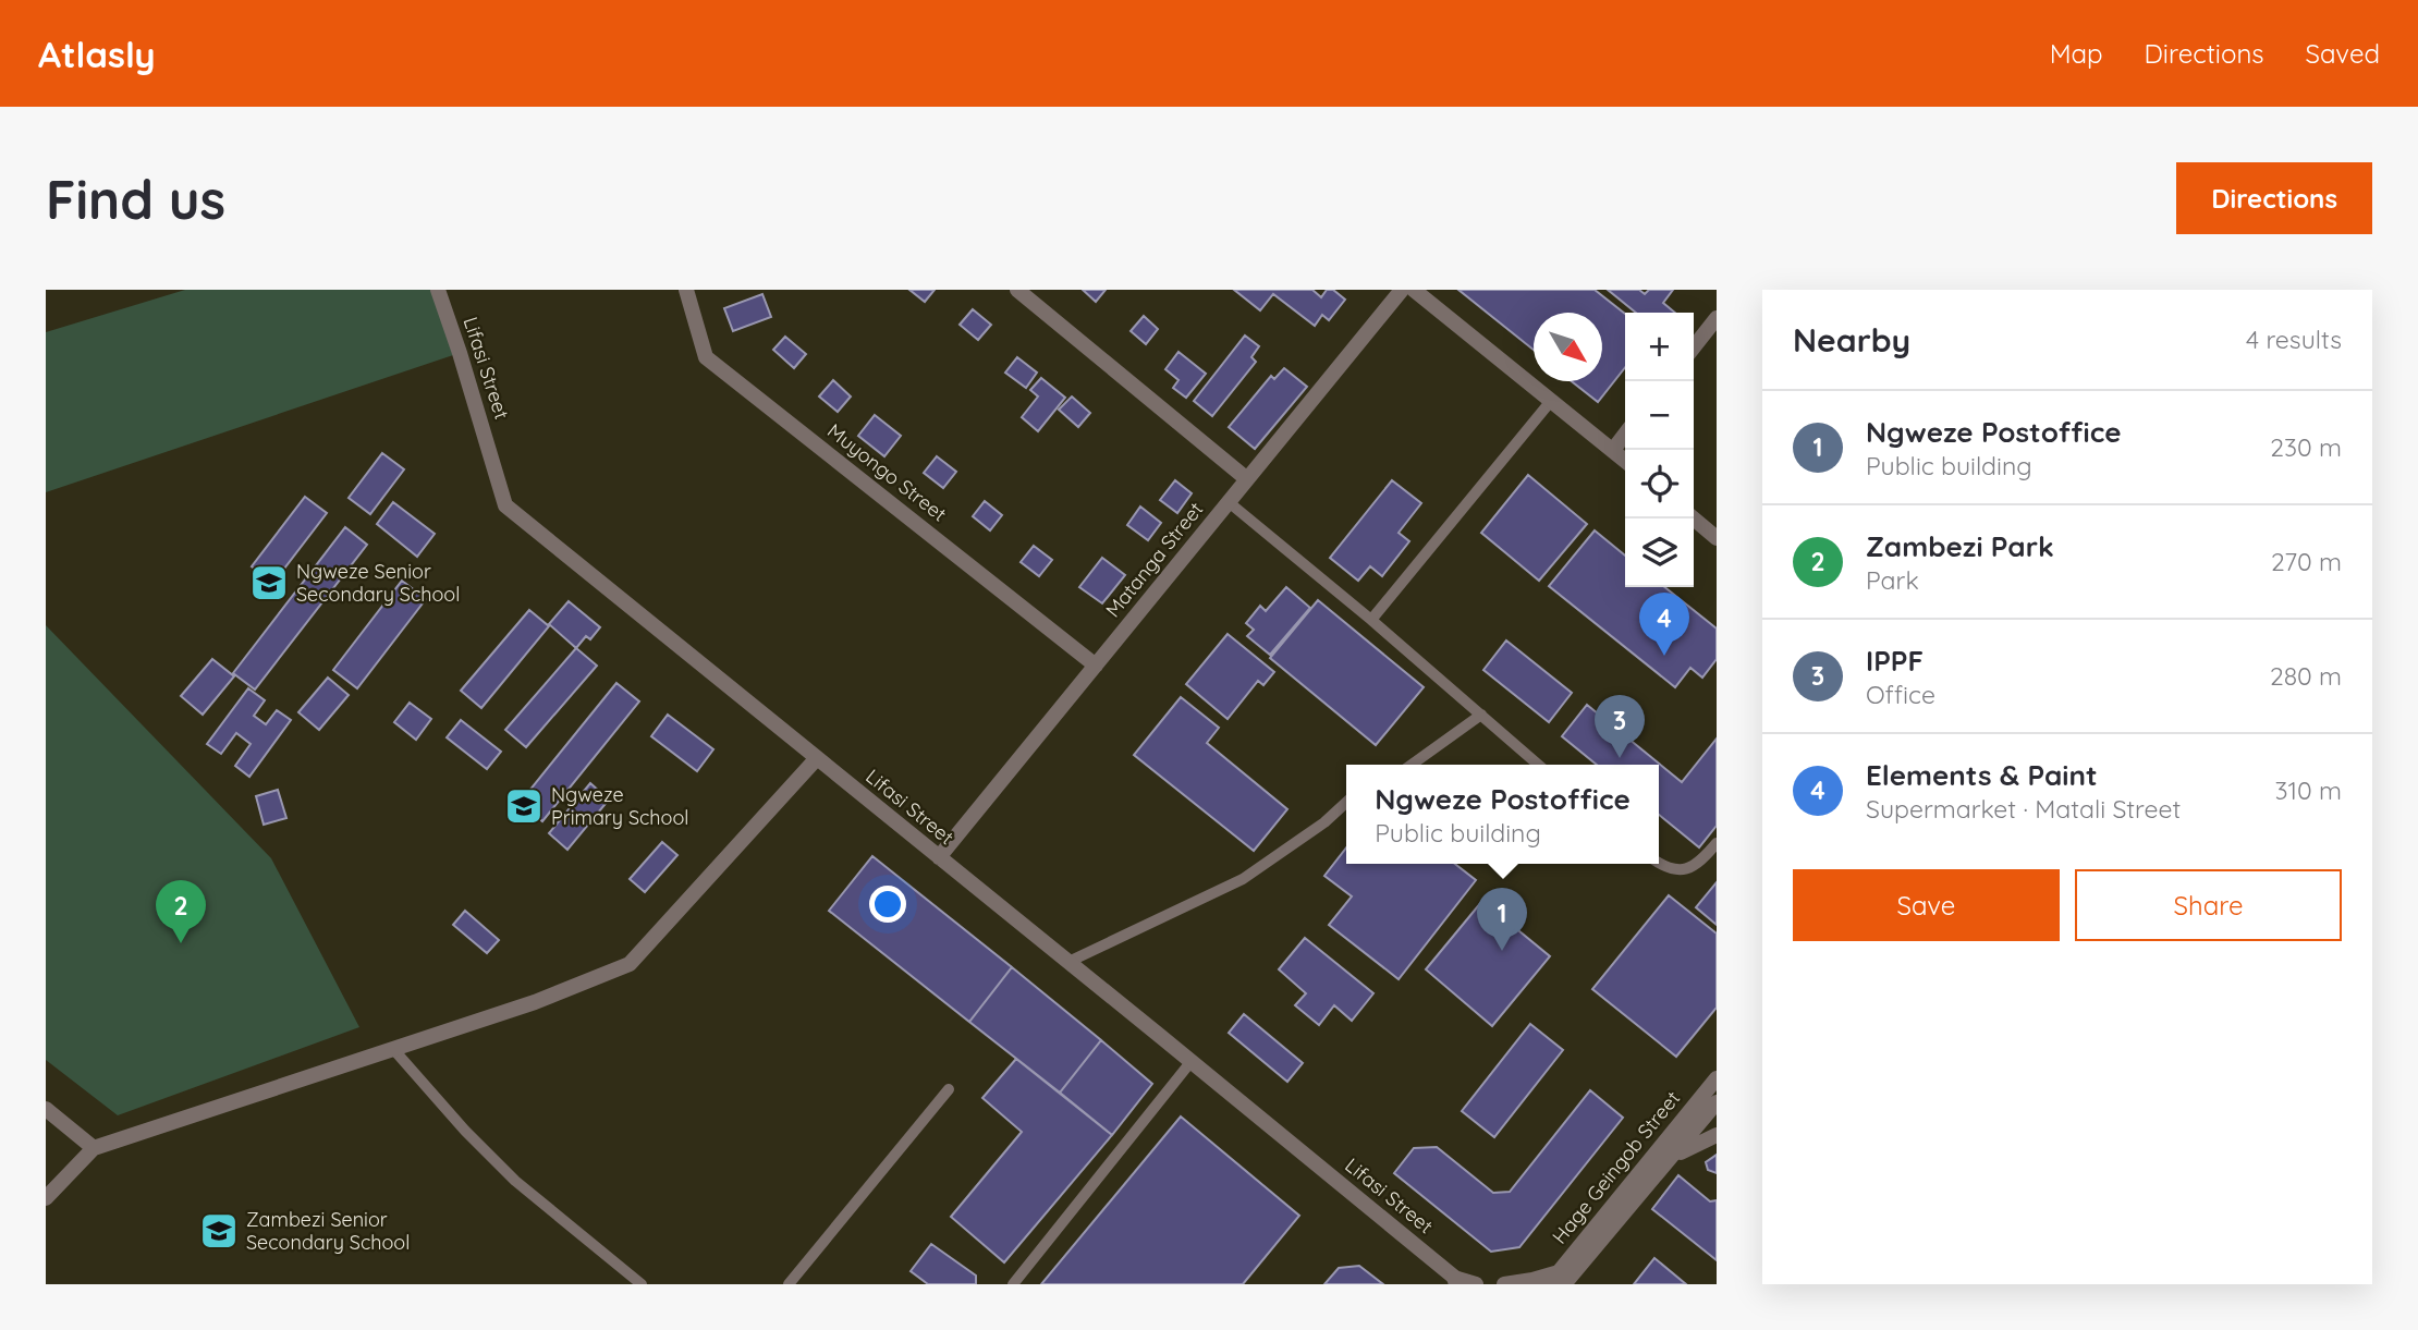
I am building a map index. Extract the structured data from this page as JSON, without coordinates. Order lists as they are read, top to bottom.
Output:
{
  "streets": {
    "street": [
      "Lifasi Street",
      "Muyongo Street",
      "Matanga Street",
      "Hage Geingob Street"
    ]
  },
  "crossings": [
    ["Lifasi Street", "Matanga Street"],
    ["Muyongo Street", "Matanga Street"]
  ],
  "places": {
    "school or university": ["Ngweze Senior Secondary School", "Ngweze Primary School", "Zambezi Senior Secondary School"]
  },
  "north": "bottom right",
  "page": {
    "header": "Atlasly",
    "nav": ["Map", "Directions", "Saved"],
    "buttons": [
      "Directions",
      ["Save", "Share"]
    ],
    "title": "Find us",
    "heading": ["Nearby", "4 results"],
    "map_buttons": ["+", "−"],
    "list": [
      {
        "mark": "1",
        "name": "Ngweze Postoffice",
        "note": "Public building",
        "value": "230 m"
      },
      {
        "mark": "2",
        "name": "Zambezi Park",
        "note": "Park",
        "value": "270 m"
      },
      {
        "mark": "3",
        "name": "IPPF",
        "note": "Office",
        "value": "280 m"
      },
      {
        "mark": "4",
        "name": "Elements & Paint",
        "note": "Supermarket · Matali Street",
        "value": "310 m"
      }
    ],
    "pins": [
      "4",
      "3",
      "2",
      "1"
    ],
    "popup": ["Ngweze Postoffice", "Public building"]
  }
}
